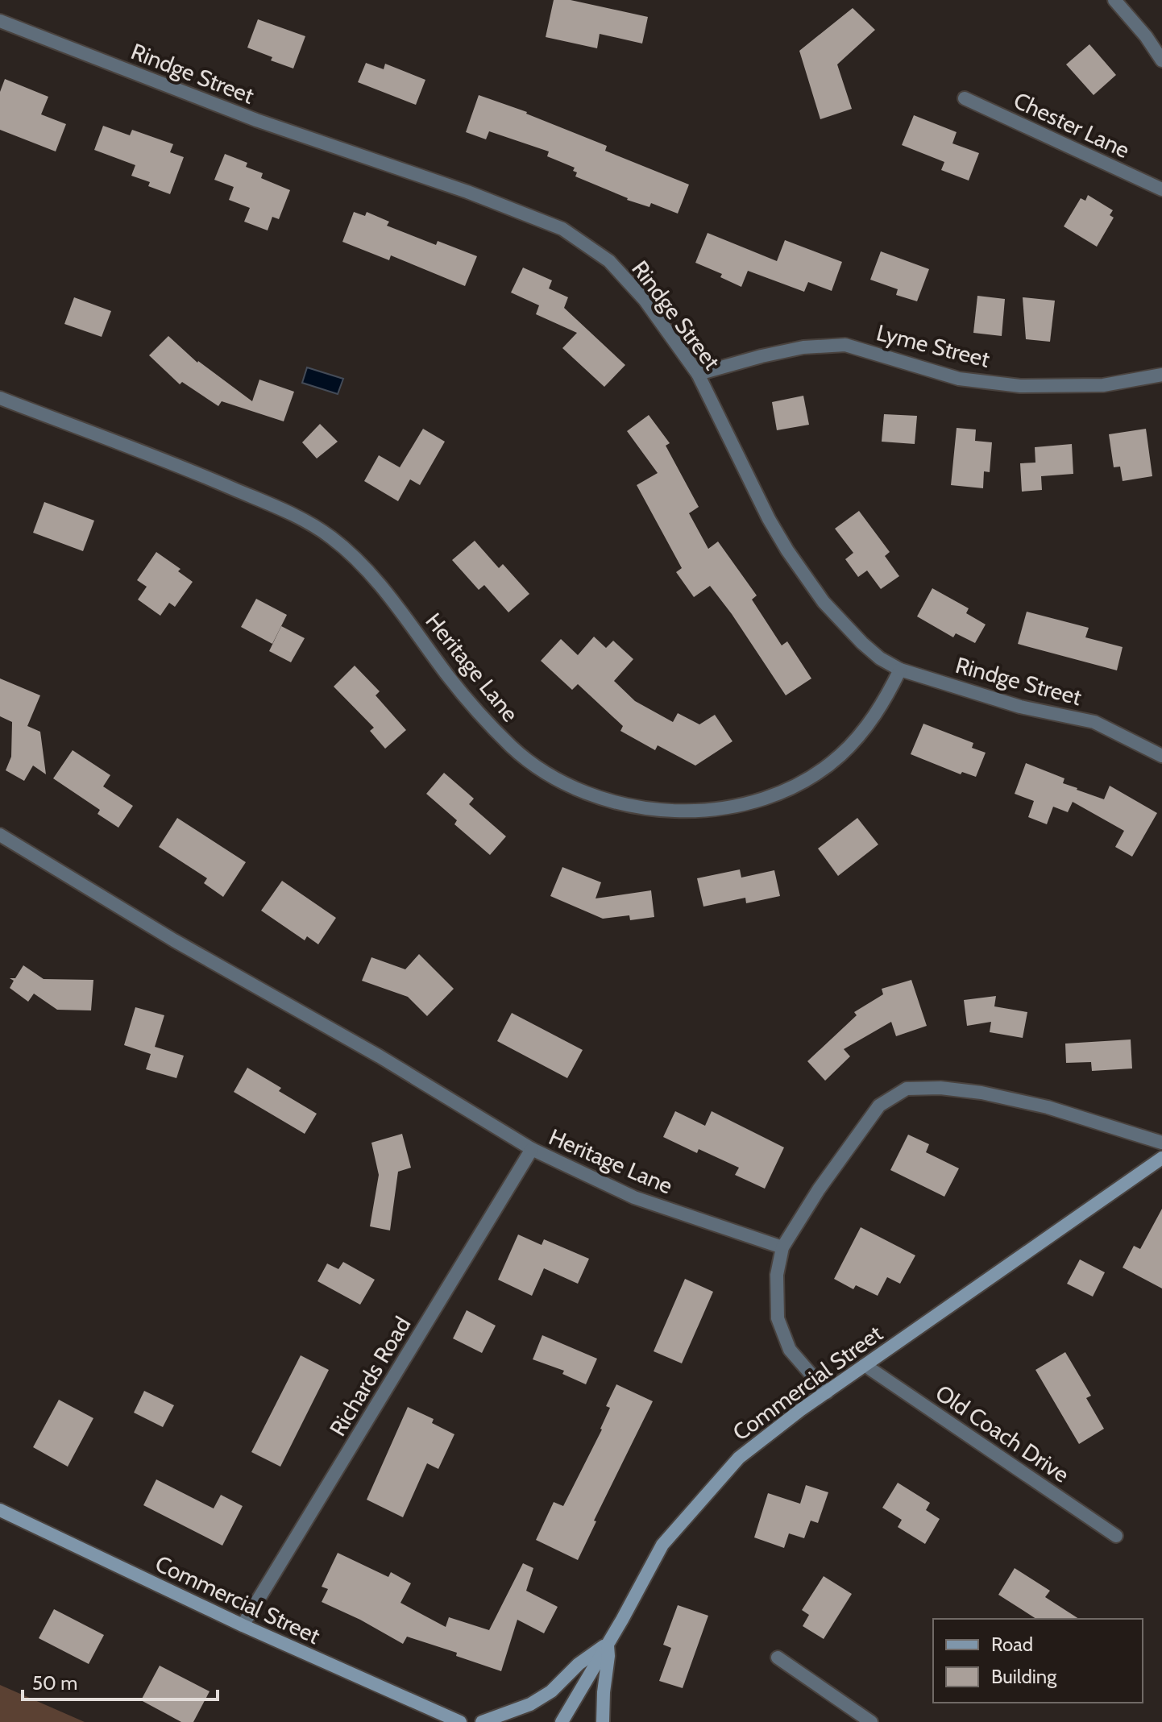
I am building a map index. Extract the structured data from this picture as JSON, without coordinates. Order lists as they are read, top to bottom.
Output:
{
  "streets": {
    "main road": ["Commercial Street"],
    "street": [
      "Rindge Street",
      "Chester Lane",
      "Lyme Street",
      "Heritage Lane",
      "Richards Road",
      "Old Coach Drive"
    ]
  },
  "crossings": [
    ["Rindge Street", "Lyme Street"],
    ["Rindge Street", "Heritage Lane"],
    ["Heritage Lane", "Richards Road"],
    ["Richards Road", "Commercial Street"],
    ["Commercial Street", "Old Coach Drive"]
  ],
  "legend": ["Road", "Building"],
  "scale_bar": "50 m"
}
